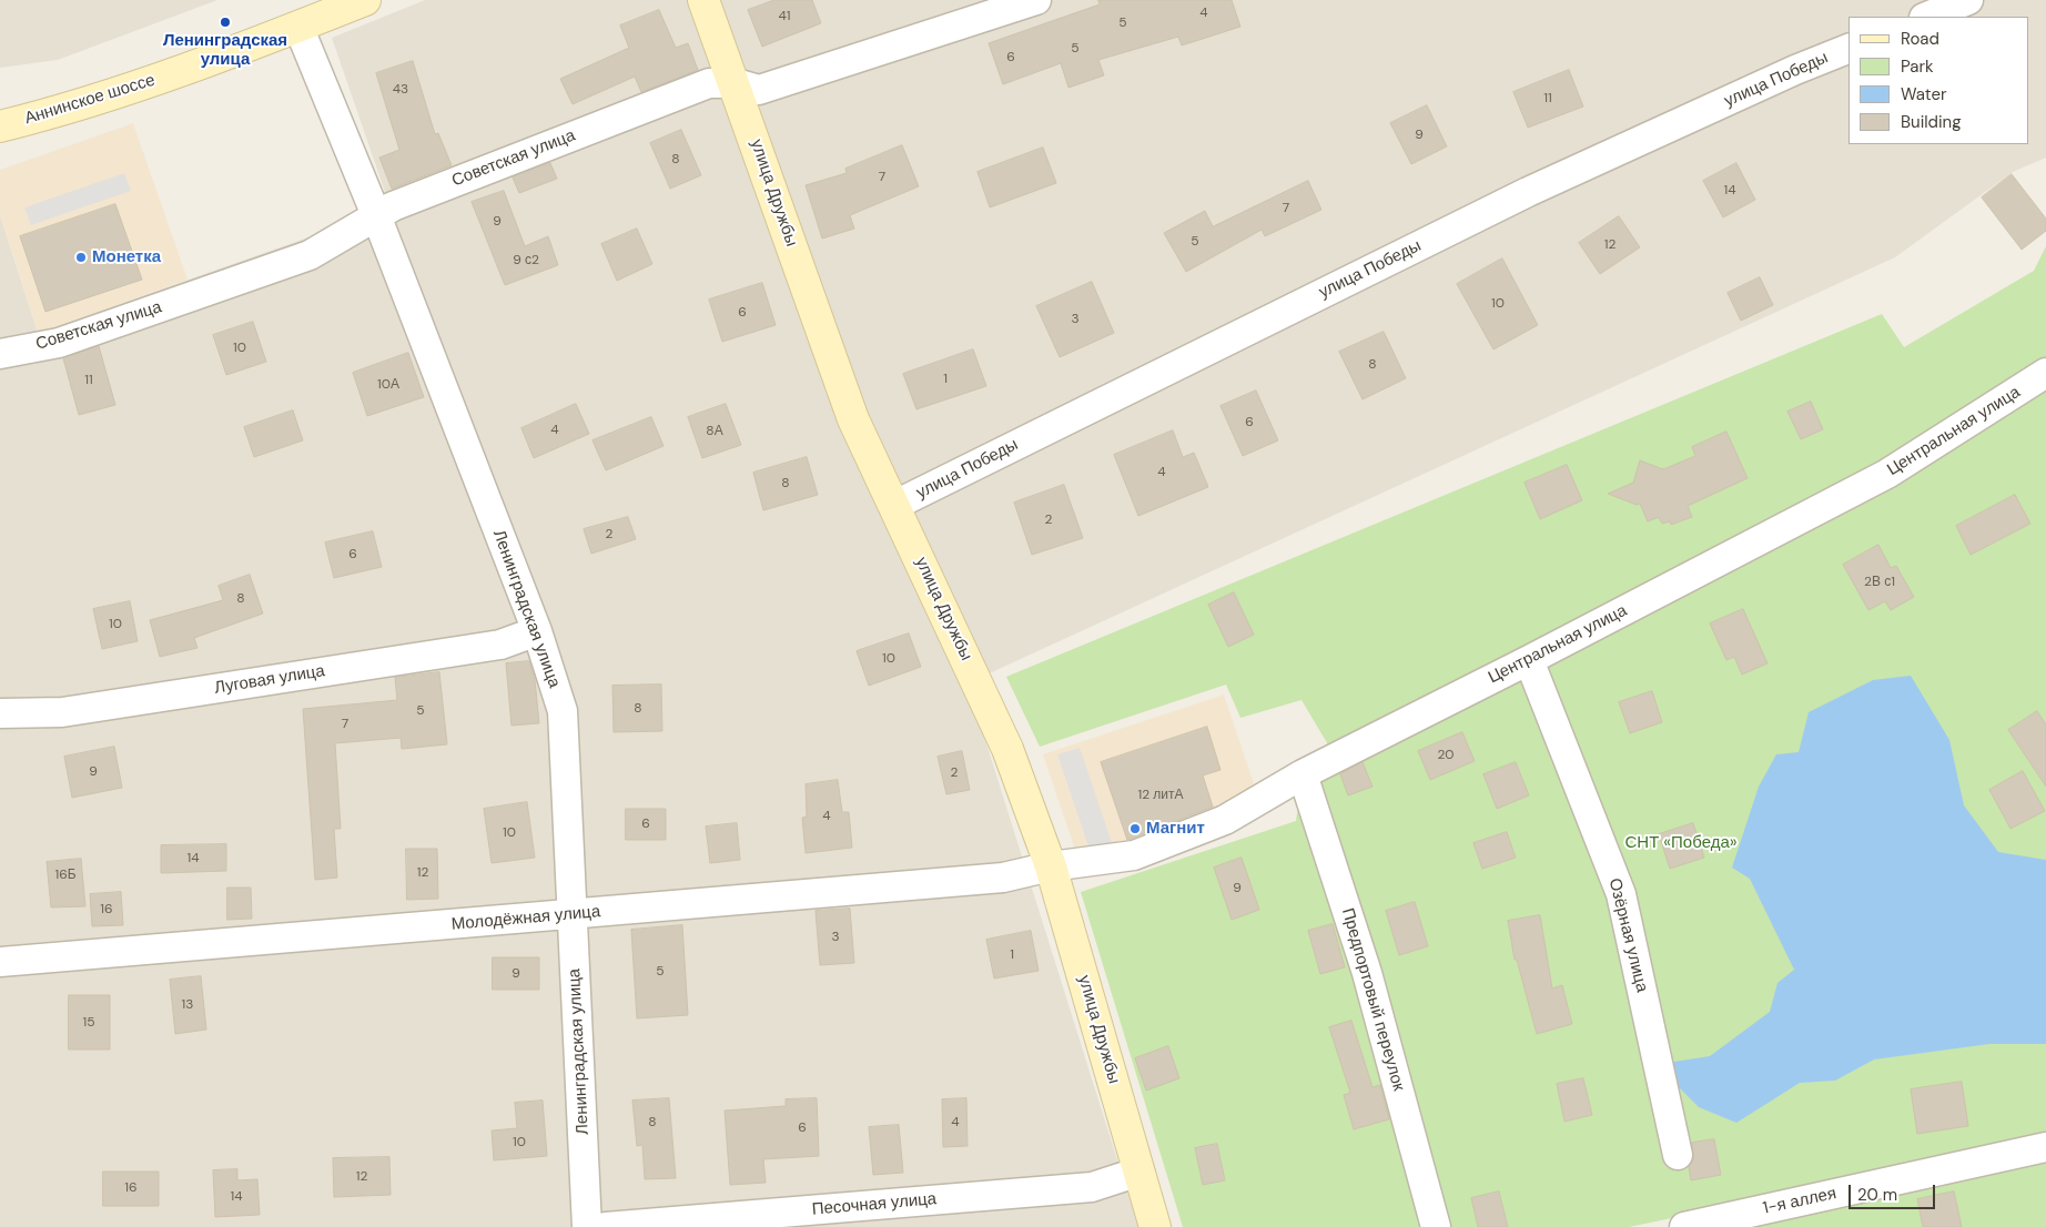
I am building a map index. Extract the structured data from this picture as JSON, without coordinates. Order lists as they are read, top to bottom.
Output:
{
  "streets": {
    "street": [
      "улица Победы",
      "Аннинское шоссе",
      "Советская улица",
      "улица Дружбы",
      "Центральная улица",
      "Ленинградская улица",
      "Луговая улица",
      "Молодёжная улица",
      "Озёрная улица",
      "Предпортовый переулок",
      "1-я аллея",
      "Песочная улица"
    ]
  },
  "crossings": [
    ["улица Победы", "улица Дружбы"],
    ["Аннинское шоссе", "Ленинградская улица"],
    ["Советская улица", "улица Дружбы"],
    ["Советская улица", "Ленинградская улица"],
    ["улица Дружбы", "Центральная улица"],
    ["улица Дружбы", "Молодёжная улица"],
    ["улица Дружбы", "Песочная улица"],
    ["Центральная улица", "Молодёжная улица"],
    ["Центральная улица", "Озёрная улица"],
    ["Центральная улица", "Предпортовый переулок"],
    ["Ленинградская улица", "Луговая улица"],
    ["Ленинградская улица", "Молодёжная улица"]
  ],
  "parks": ["СНТ «Победа»"],
  "places": ["Ленинградская улица", "Монетка", "Магнит"],
  "house_numbers": [
    "4",
    "41",
    "5",
    "5",
    "6",
    "43",
    "11",
    "9",
    "8",
    "7",
    "14",
    "7",
    "9",
    "5",
    "12",
    "9 с2",
    "10",
    "6",
    "3",
    "10",
    "8",
    "1",
    "11",
    "10А",
    "6",
    "4",
    "8А",
    "4",
    "8",
    "2",
    "2",
    "6",
    "2В с1",
    "8",
    "10",
    "10",
    "8",
    "5",
    "7",
    "20",
    "9",
    "2",
    "12 литА",
    "4",
    "6",
    "10",
    "14",
    "12",
    "16Б",
    "9",
    "16",
    "3",
    "1",
    "5",
    "9",
    "13",
    "15",
    "8",
    "4",
    "6",
    "10",
    "12",
    "16",
    "14"
  ],
  "legend": [
    "Road",
    "Park",
    "Water",
    "Building"
  ],
  "scale_bar": "20 m"
}
